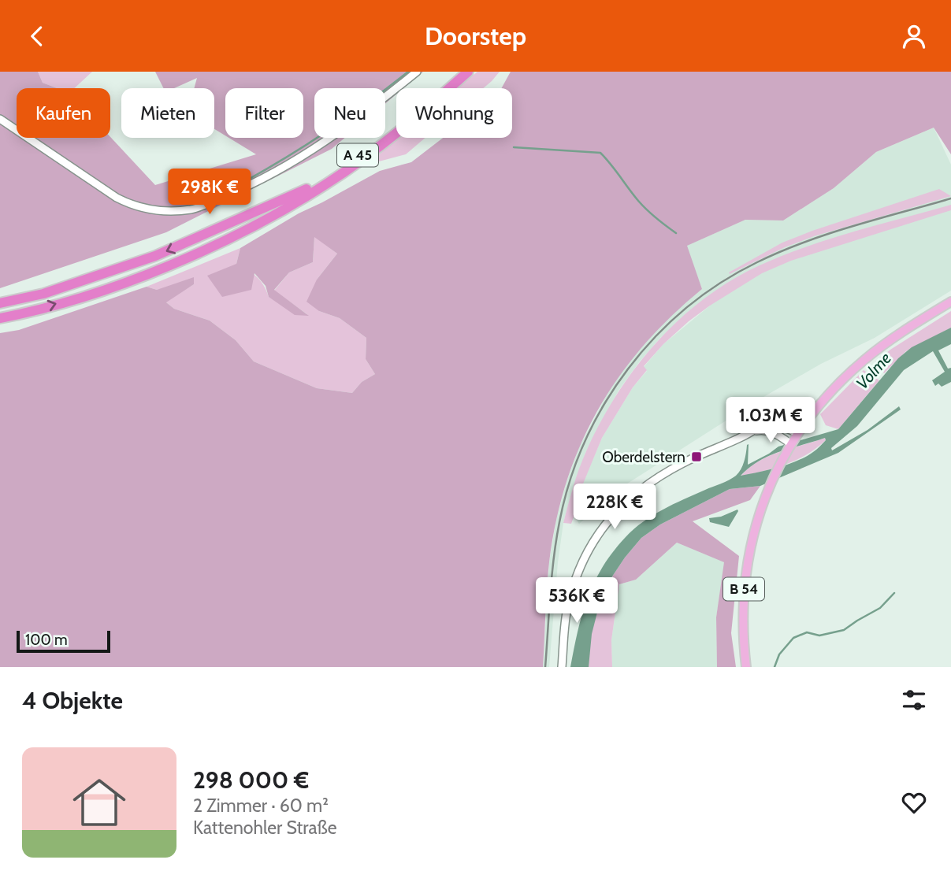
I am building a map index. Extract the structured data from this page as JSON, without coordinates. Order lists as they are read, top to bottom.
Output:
{
  "streets": {
    "highway": ["A 45"],
    "main road": ["B 54"]
  },
  "water": ["Volme"],
  "places": {
    "transit": ["Oberdelstern"]
  },
  "scale_bar": "100 m",
  "page": {
    "header": "Doorstep",
    "chip": [
      "Kaufen",
      "Mieten",
      "Filter",
      "Neu",
      "Wohnung"
    ],
    "price": [
      "298K €",
      "1.03M €",
      "228K €",
      "536K €"
    ],
    "scale": "100 m",
    "heading": "4 Objekte",
    "list": [
      {
        "name": "298 000 €",
        "note": "2 Zimmer · 60 m² · Kattenohler Straße"
      }
    ]
  }
}
